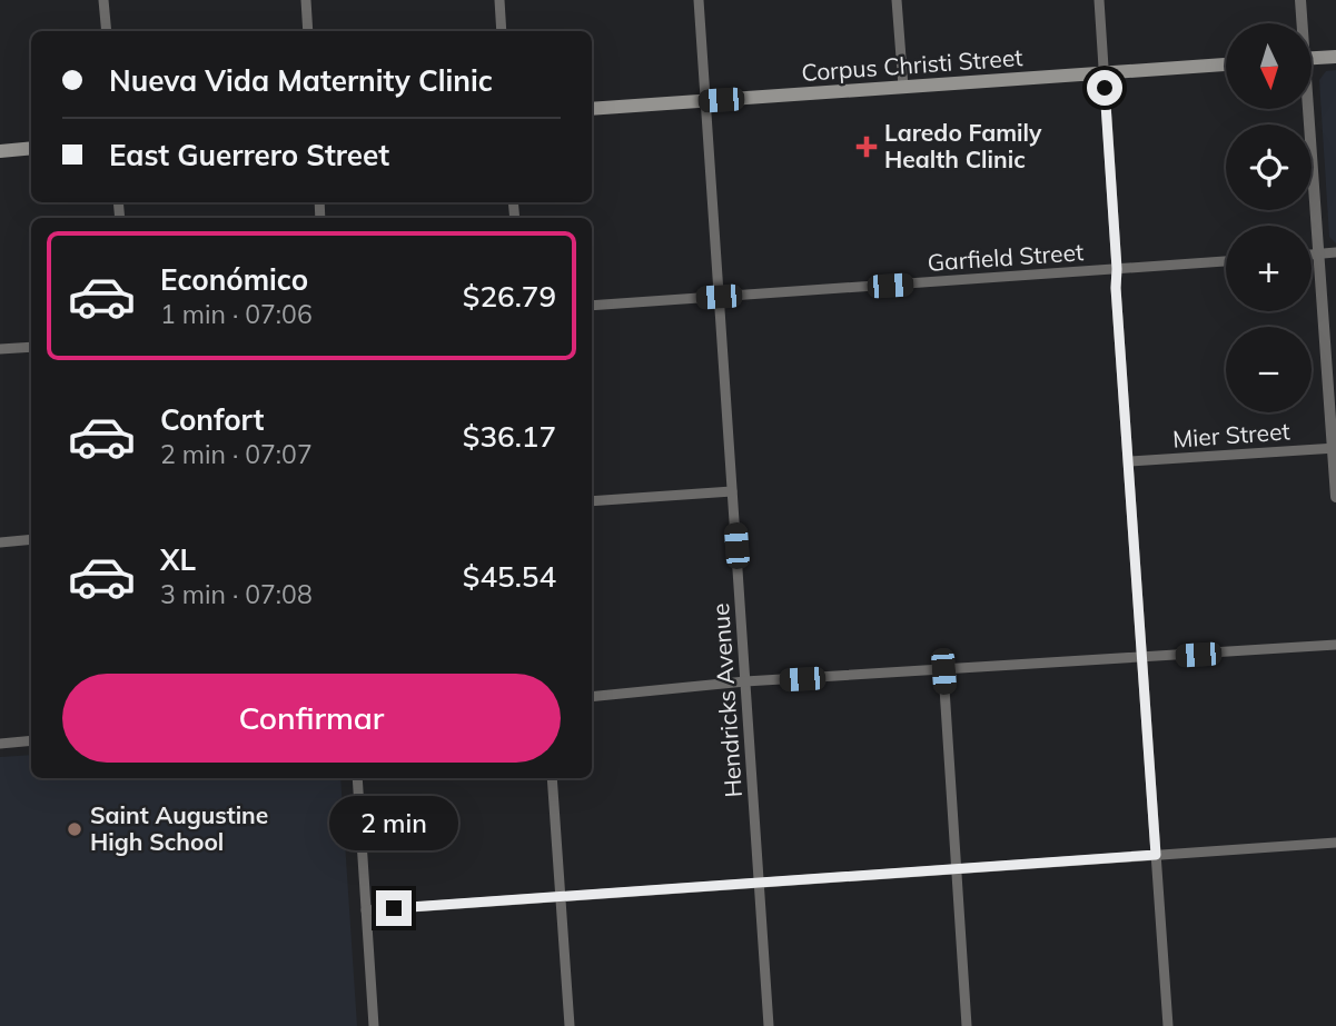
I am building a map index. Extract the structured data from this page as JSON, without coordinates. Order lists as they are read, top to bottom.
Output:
{
  "streets": {
    "main road": ["Corpus Christi Street"],
    "street": ["Garfield Street", "Mier Street", "Hendricks Avenue"]
  },
  "crossings": [
    ["Corpus Christi Street", "Hendricks Avenue"],
    ["Garfield Street", "Hendricks Avenue"]
  ],
  "places": {
    "health": ["Laredo Family Health Clinic"],
    "other": ["Saint Augustine High School"]
  },
  "north": "bottom",
  "page": {
    "map_buttons": ["+", "−"],
    "banner": ["Nueva Vida Maternity Clinic", "East Guerrero Street"],
    "list": [
      {
        "name": "Económico",
        "note": "1 min · 07:06",
        "value": "$26.79"
      },
      {
        "name": "Confort",
        "note": "2 min · 07:07",
        "value": "$36.17"
      },
      {
        "name": "XL",
        "note": "3 min · 07:08",
        "value": "$45.54"
      }
    ],
    "buttons": "Confirmar",
    "bubble": "2 min"
  }
}
